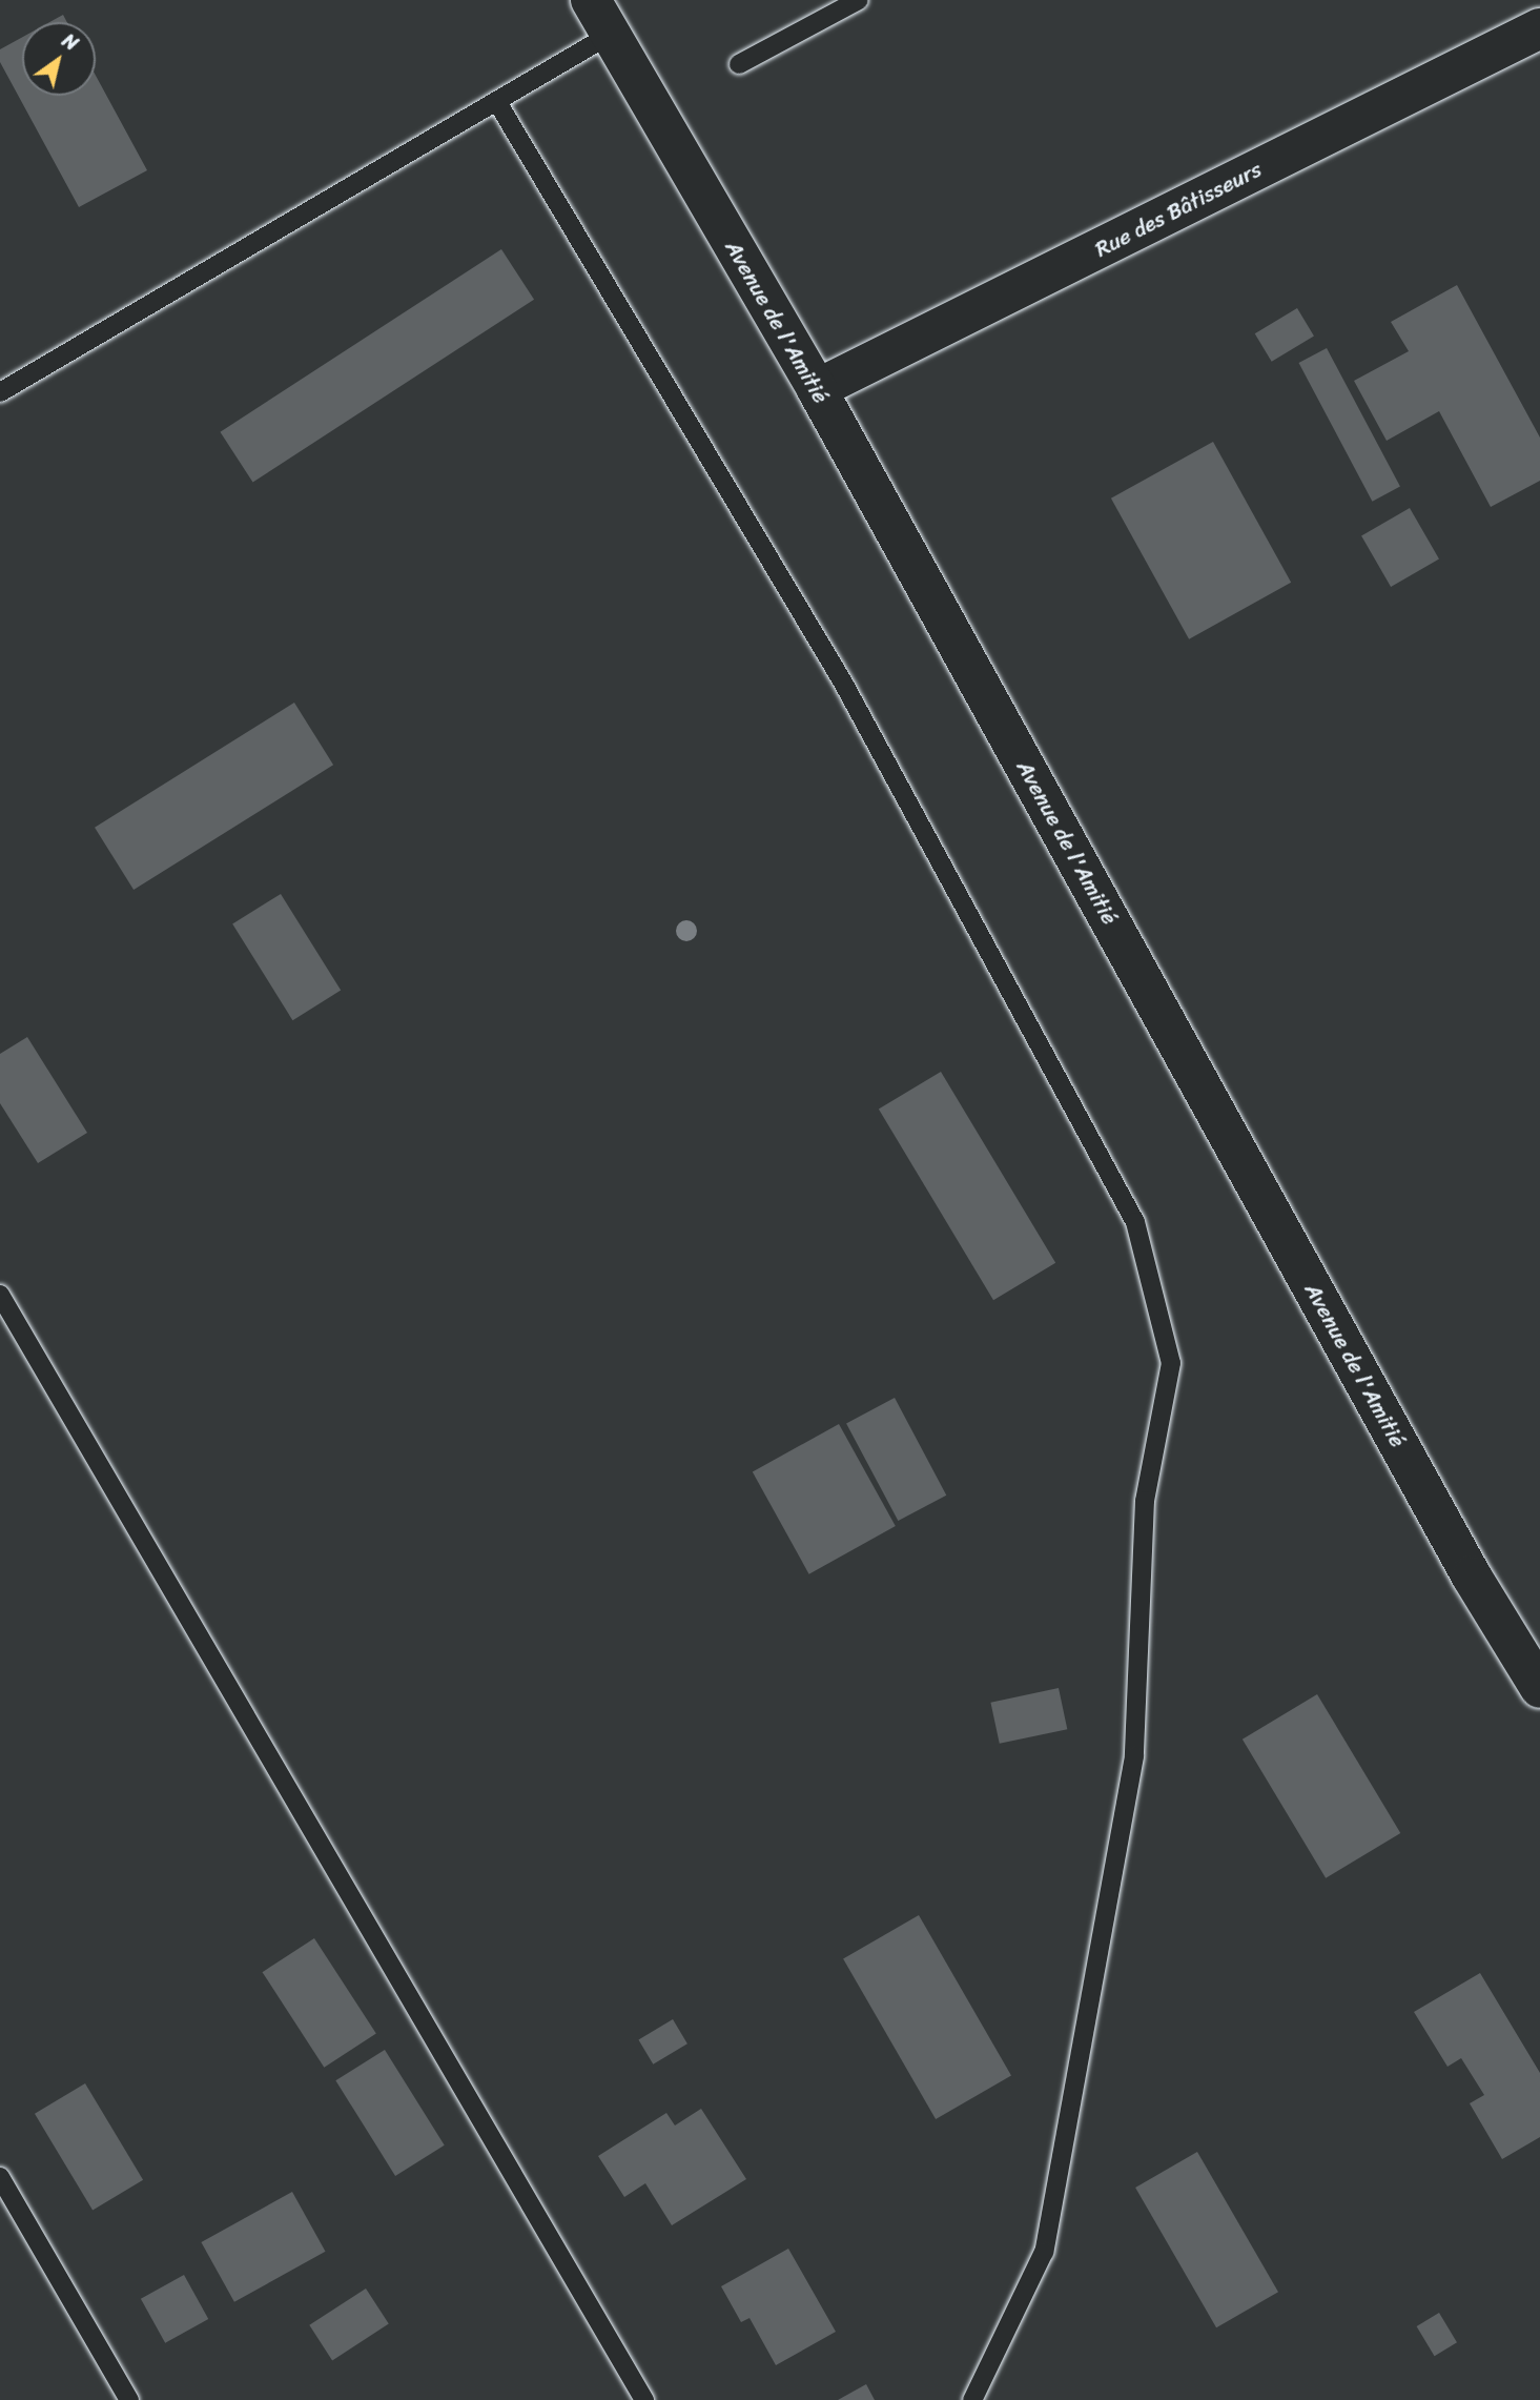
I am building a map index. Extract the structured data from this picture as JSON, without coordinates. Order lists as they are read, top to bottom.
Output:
{
  "streets": {
    "main road": ["Rue des Bâtisseurs", "Avenue de l'Amitié"]
  },
  "crossings": [
    ["Rue des Bâtisseurs", "Avenue de l'Amitié"]
  ],
  "north": "top right"
}
